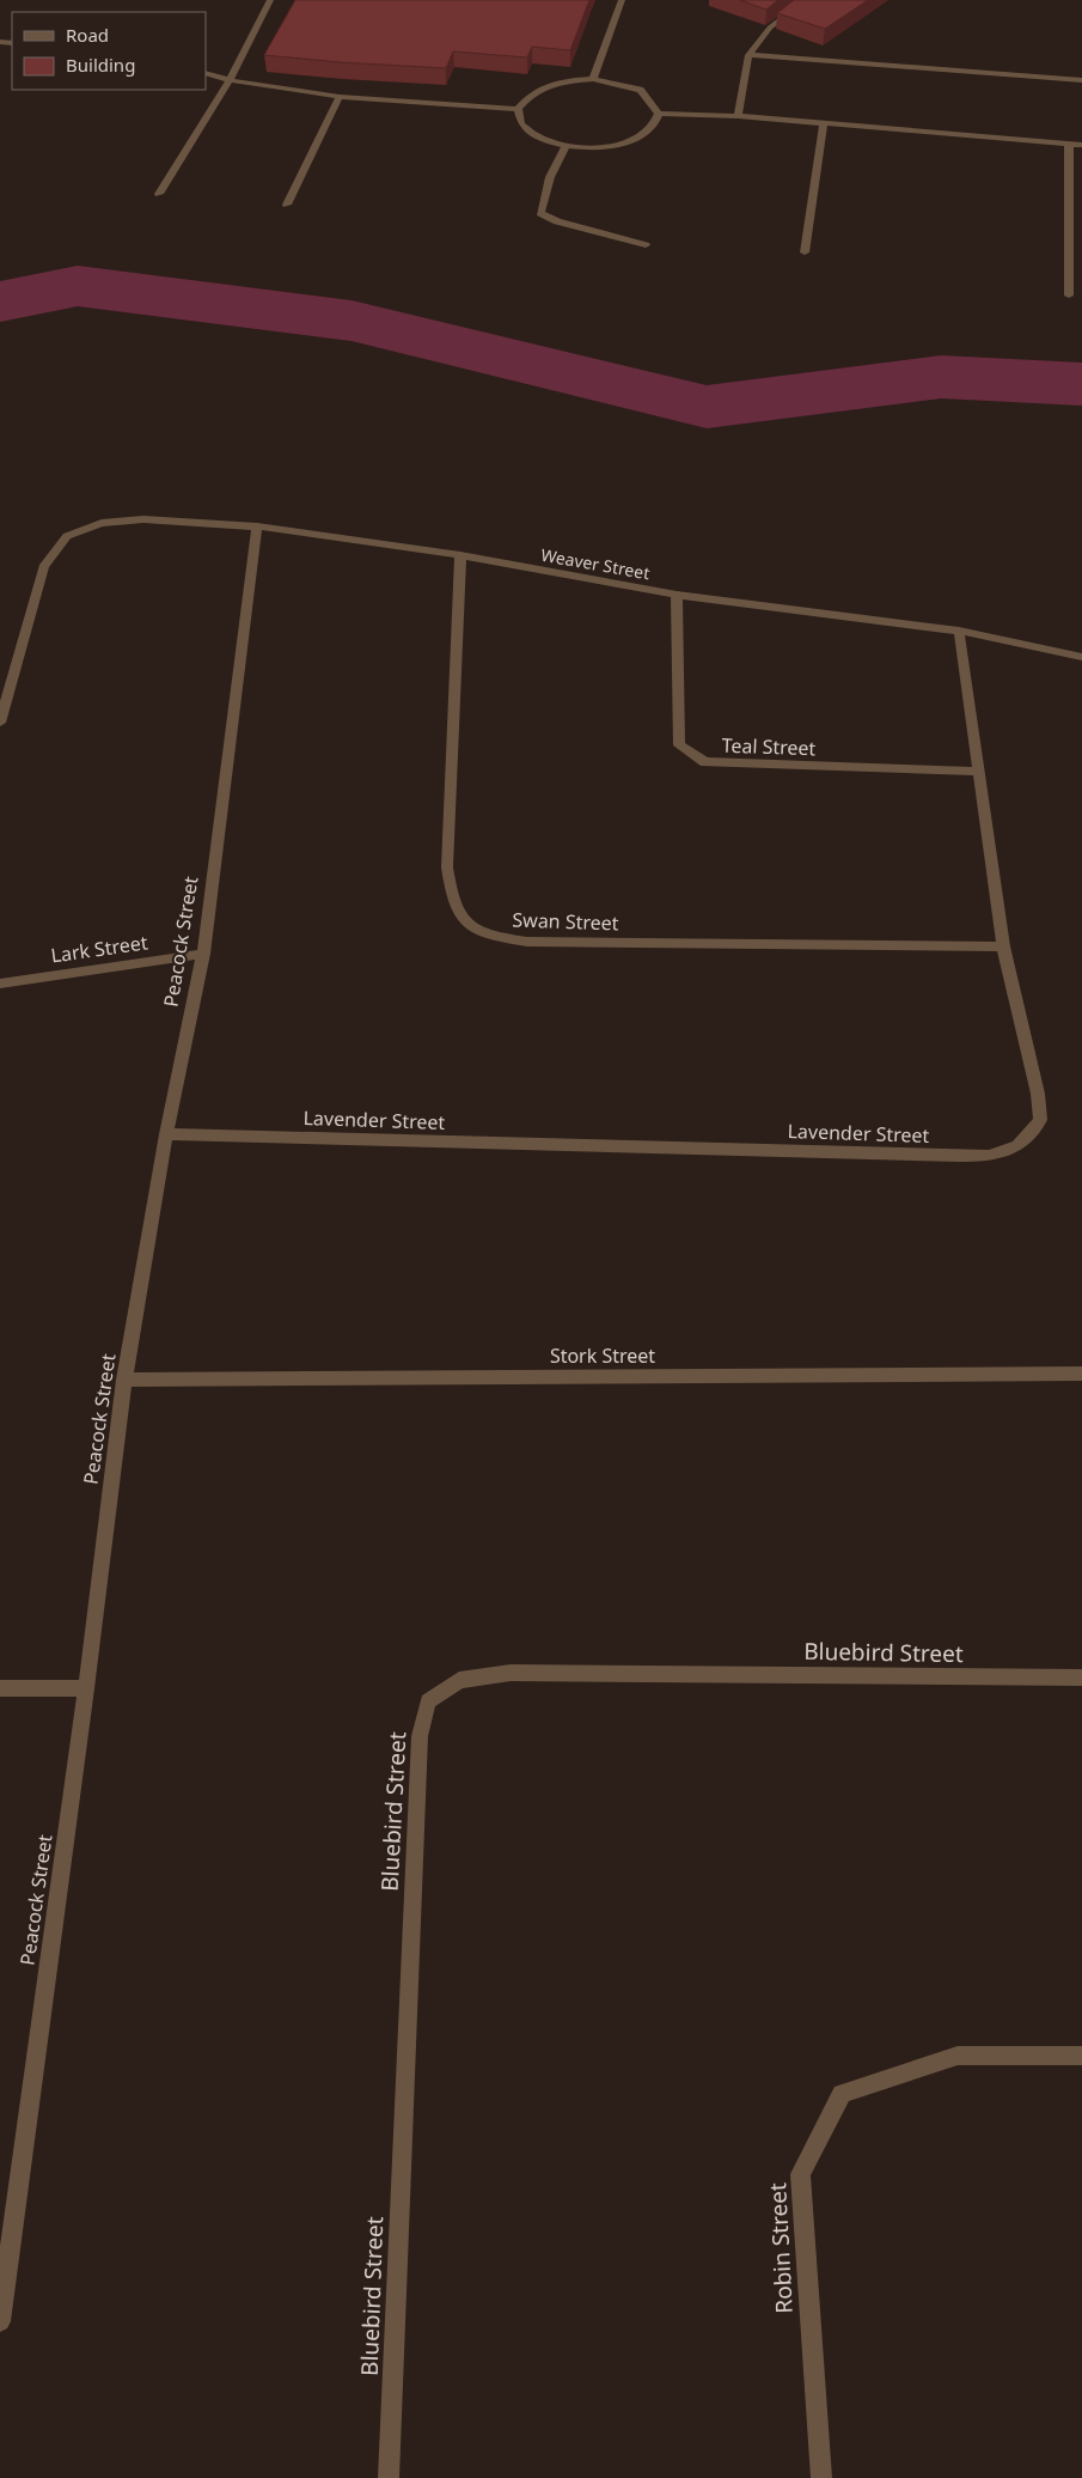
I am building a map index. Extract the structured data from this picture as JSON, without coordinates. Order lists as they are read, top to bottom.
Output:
{
  "streets": {
    "street": [
      "Weaver Street",
      "Teal Street",
      "Swan Street",
      "Peacock Street",
      "Lark Street",
      "Lavender Street",
      "Stork Street",
      "Bluebird Street",
      "Robin Street"
    ]
  },
  "crossings": [
    ["Weaver Street", "Teal Street"],
    ["Weaver Street", "Swan Street"],
    ["Weaver Street", "Peacock Street"],
    ["Weaver Street", "Lavender Street"],
    ["Teal Street", "Lavender Street"],
    ["Swan Street", "Lavender Street"],
    ["Peacock Street", "Lark Street"],
    ["Peacock Street", "Lavender Street"],
    ["Peacock Street", "Stork Street"]
  ],
  "legend": ["Road", "Building"]
}
